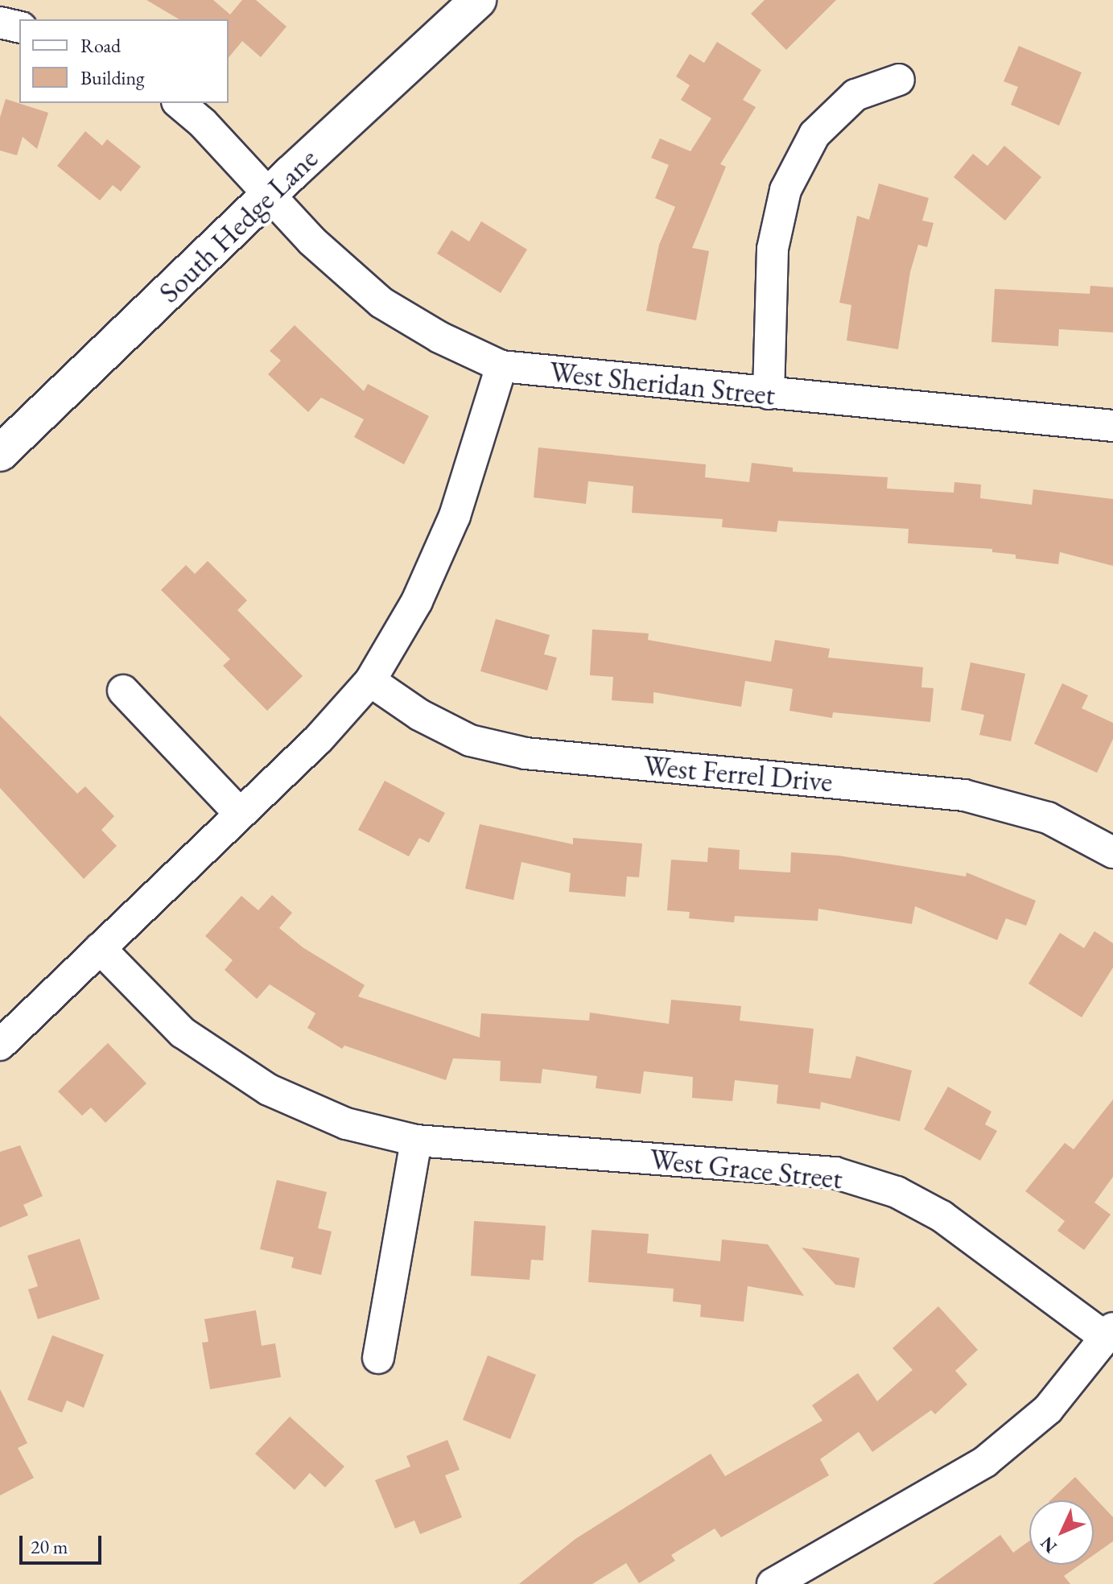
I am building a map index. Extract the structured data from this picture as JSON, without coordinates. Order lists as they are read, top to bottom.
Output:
{
  "streets": {
    "street": [
      "South Hedge Lane",
      "West Sheridan Street",
      "West Ferrel Drive",
      "West Grace Street"
    ]
  },
  "crossings": [
    ["South Hedge Lane", "West Sheridan Street"]
  ],
  "legend": ["Road", "Building"],
  "scale_bar": "20 m",
  "north": "bottom left"
}
